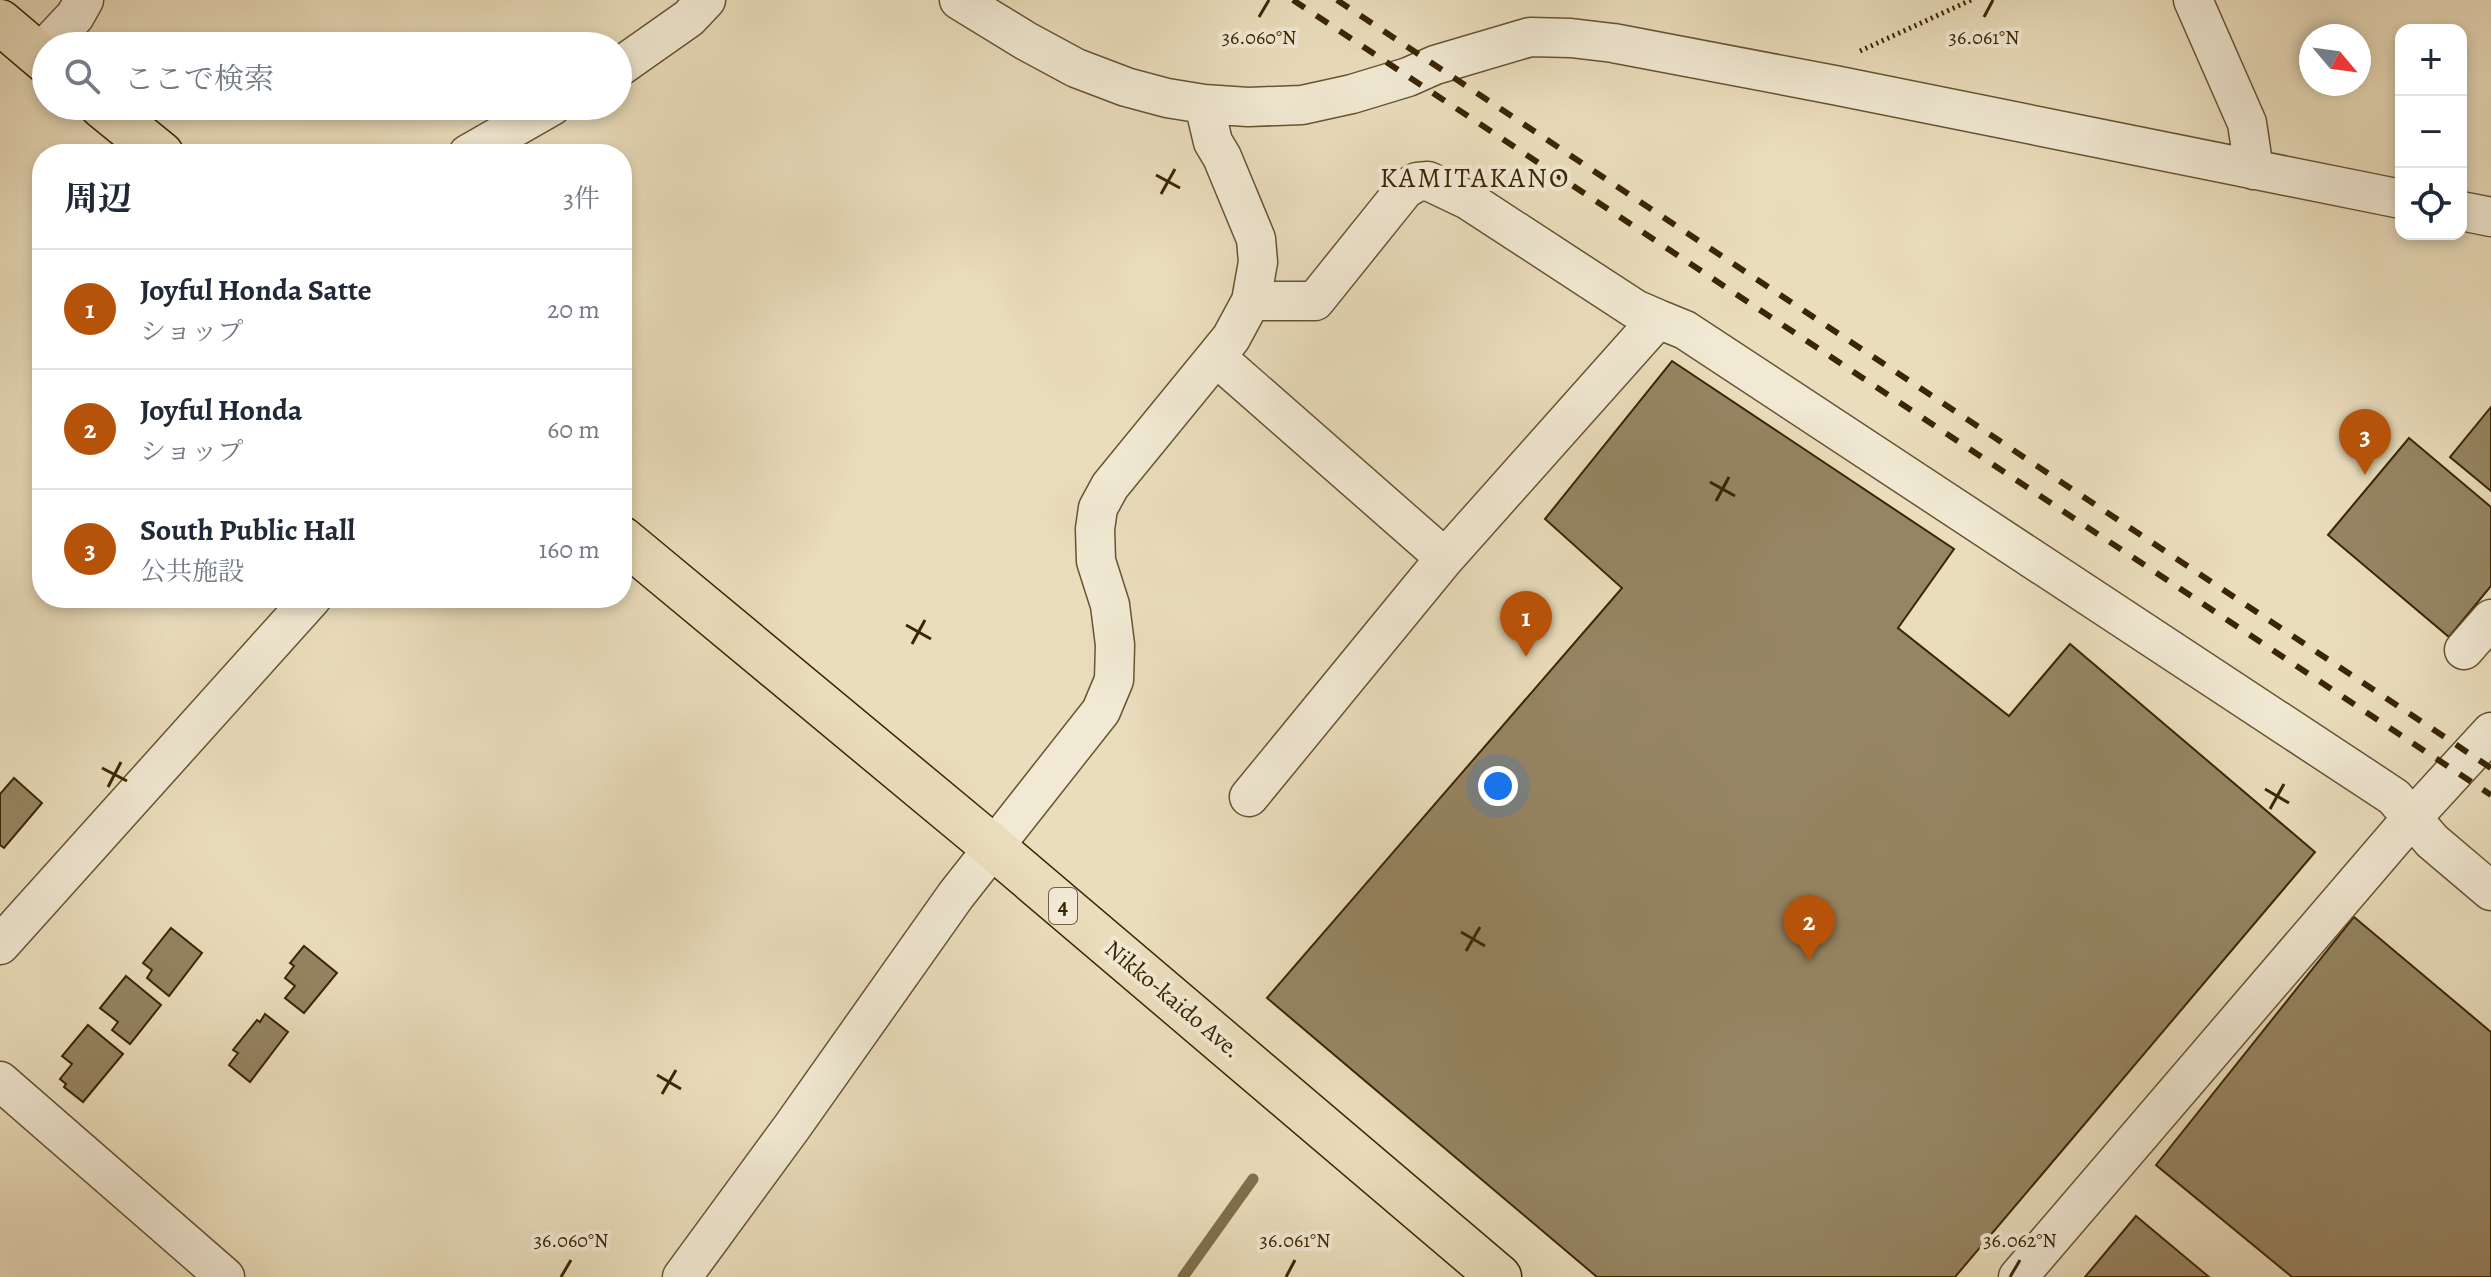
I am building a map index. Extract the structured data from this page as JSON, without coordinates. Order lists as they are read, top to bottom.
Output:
{
  "streets": {
    "highway": ["4", "Nikko-kaido Ave."]
  },
  "districts": ["KAMITAKANO"],
  "north": "bottom right",
  "page": {
    "map_buttons": ["+", "−"],
    "search": "ここで検索",
    "heading": ["周辺", "3件"],
    "list": [
      {
        "mark": "1",
        "name": "Joyful Honda Satte",
        "note": "ショップ",
        "value": "20 m"
      },
      {
        "mark": "2",
        "name": "Joyful Honda",
        "note": "ショップ",
        "value": "60 m"
      },
      {
        "mark": "3",
        "name": "South Public Hall",
        "note": "公共施設",
        "value": "160 m"
      }
    ],
    "pins": ["3", "1", "2"]
  },
  "coordinates": ["36.060°N", "36.061°N", "36.062°N"]
}
